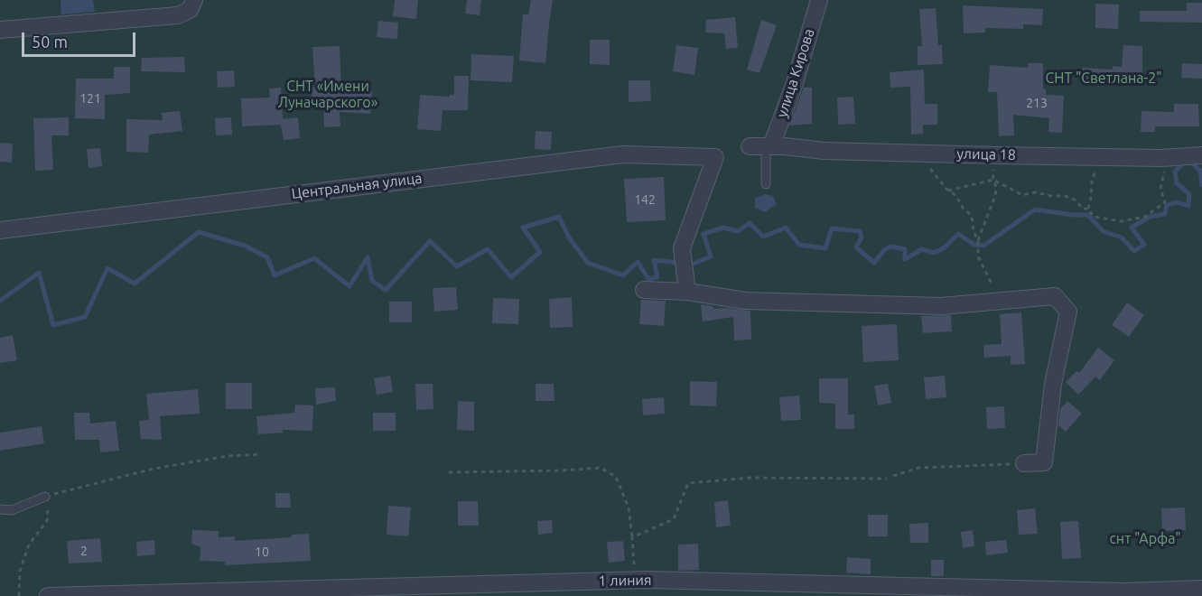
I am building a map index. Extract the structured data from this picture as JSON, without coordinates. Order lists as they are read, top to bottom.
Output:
{
  "streets": {
    "street": [
      "улица Кирова",
      "улица 18",
      "Центральная улица",
      "1 линия"
    ]
  },
  "crossings": [
    ["улица Кирова", "улица 18"]
  ],
  "parks": ["СНТ \"Светлана-2\"", "СНТ «Имени Луначарского»", "снт \"Арфа\""],
  "house_numbers": [
    "121",
    "213",
    "142",
    "2",
    "10"
  ],
  "scale_bar": "50 m"
}
